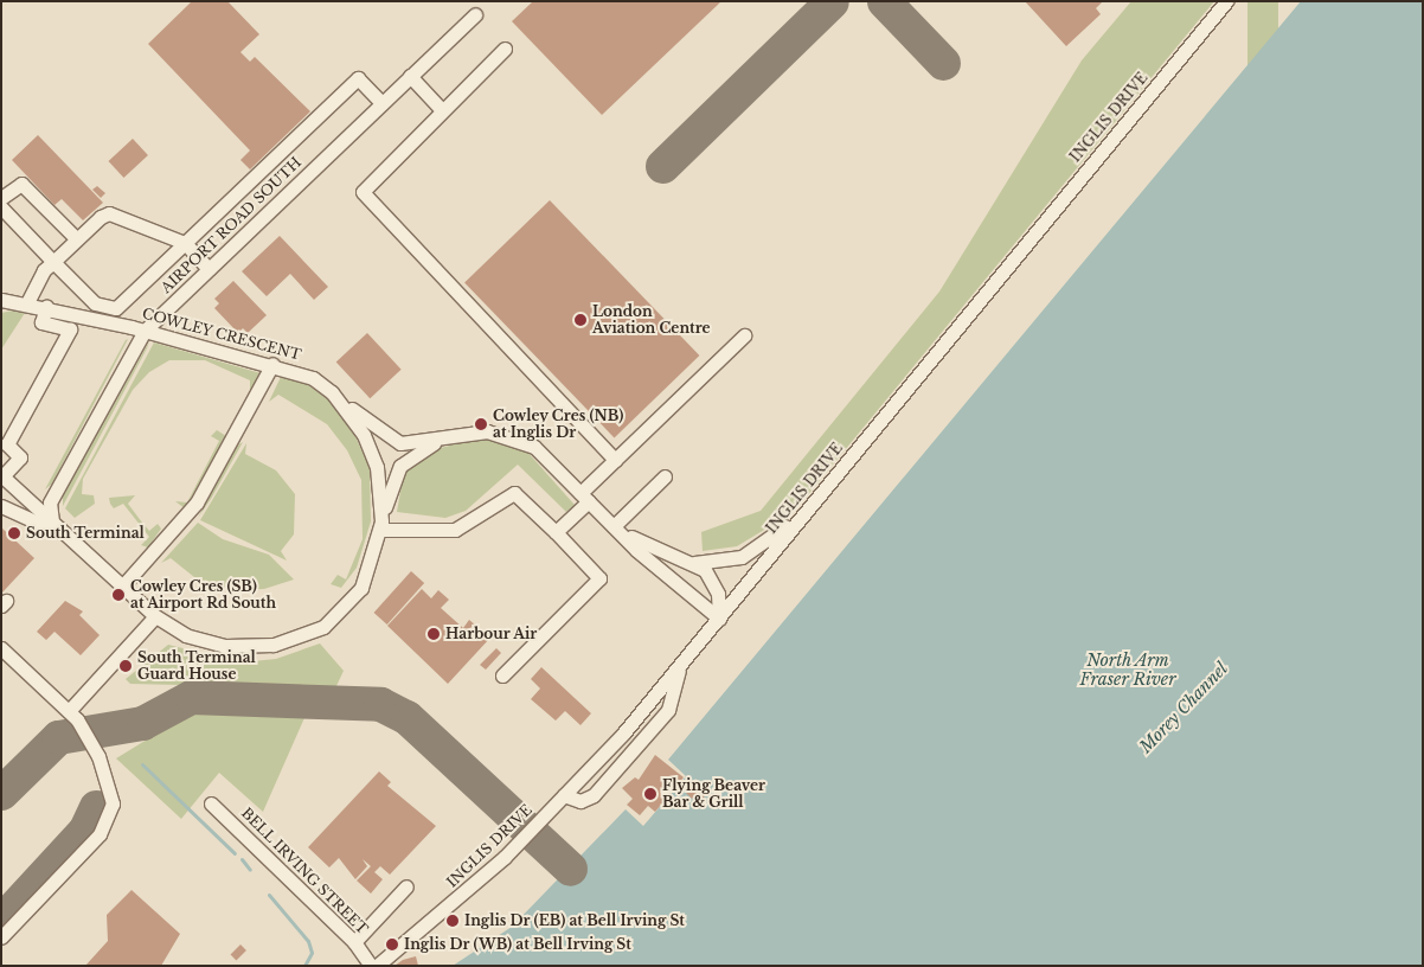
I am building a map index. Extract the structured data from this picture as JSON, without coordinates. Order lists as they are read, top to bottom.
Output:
{
  "streets": {
    "street": [
      "INGLIS DRIVE",
      "AIRPORT ROAD SOUTH",
      "COWLEY CRESCENT",
      "BELL IRVING STREET"
    ]
  },
  "crossings": [
    ["AIRPORT ROAD SOUTH", "COWLEY CRESCENT"]
  ],
  "water": ["North Arm Fraser River", "Morey Channel"],
  "places": [
    "London Aviation Centre",
    "Cowley Cres (NB) at Inglis Dr",
    "South Terminal",
    "Cowley Cres (SB) at Airport Rd South",
    "Harbour Air",
    "South Terminal Guard House",
    "Flying Beaver Bar & Grill",
    "Inglis Dr (EB) at Bell Irving St",
    "Inglis Dr (WB) at Bell Irving St"
  ]
}
